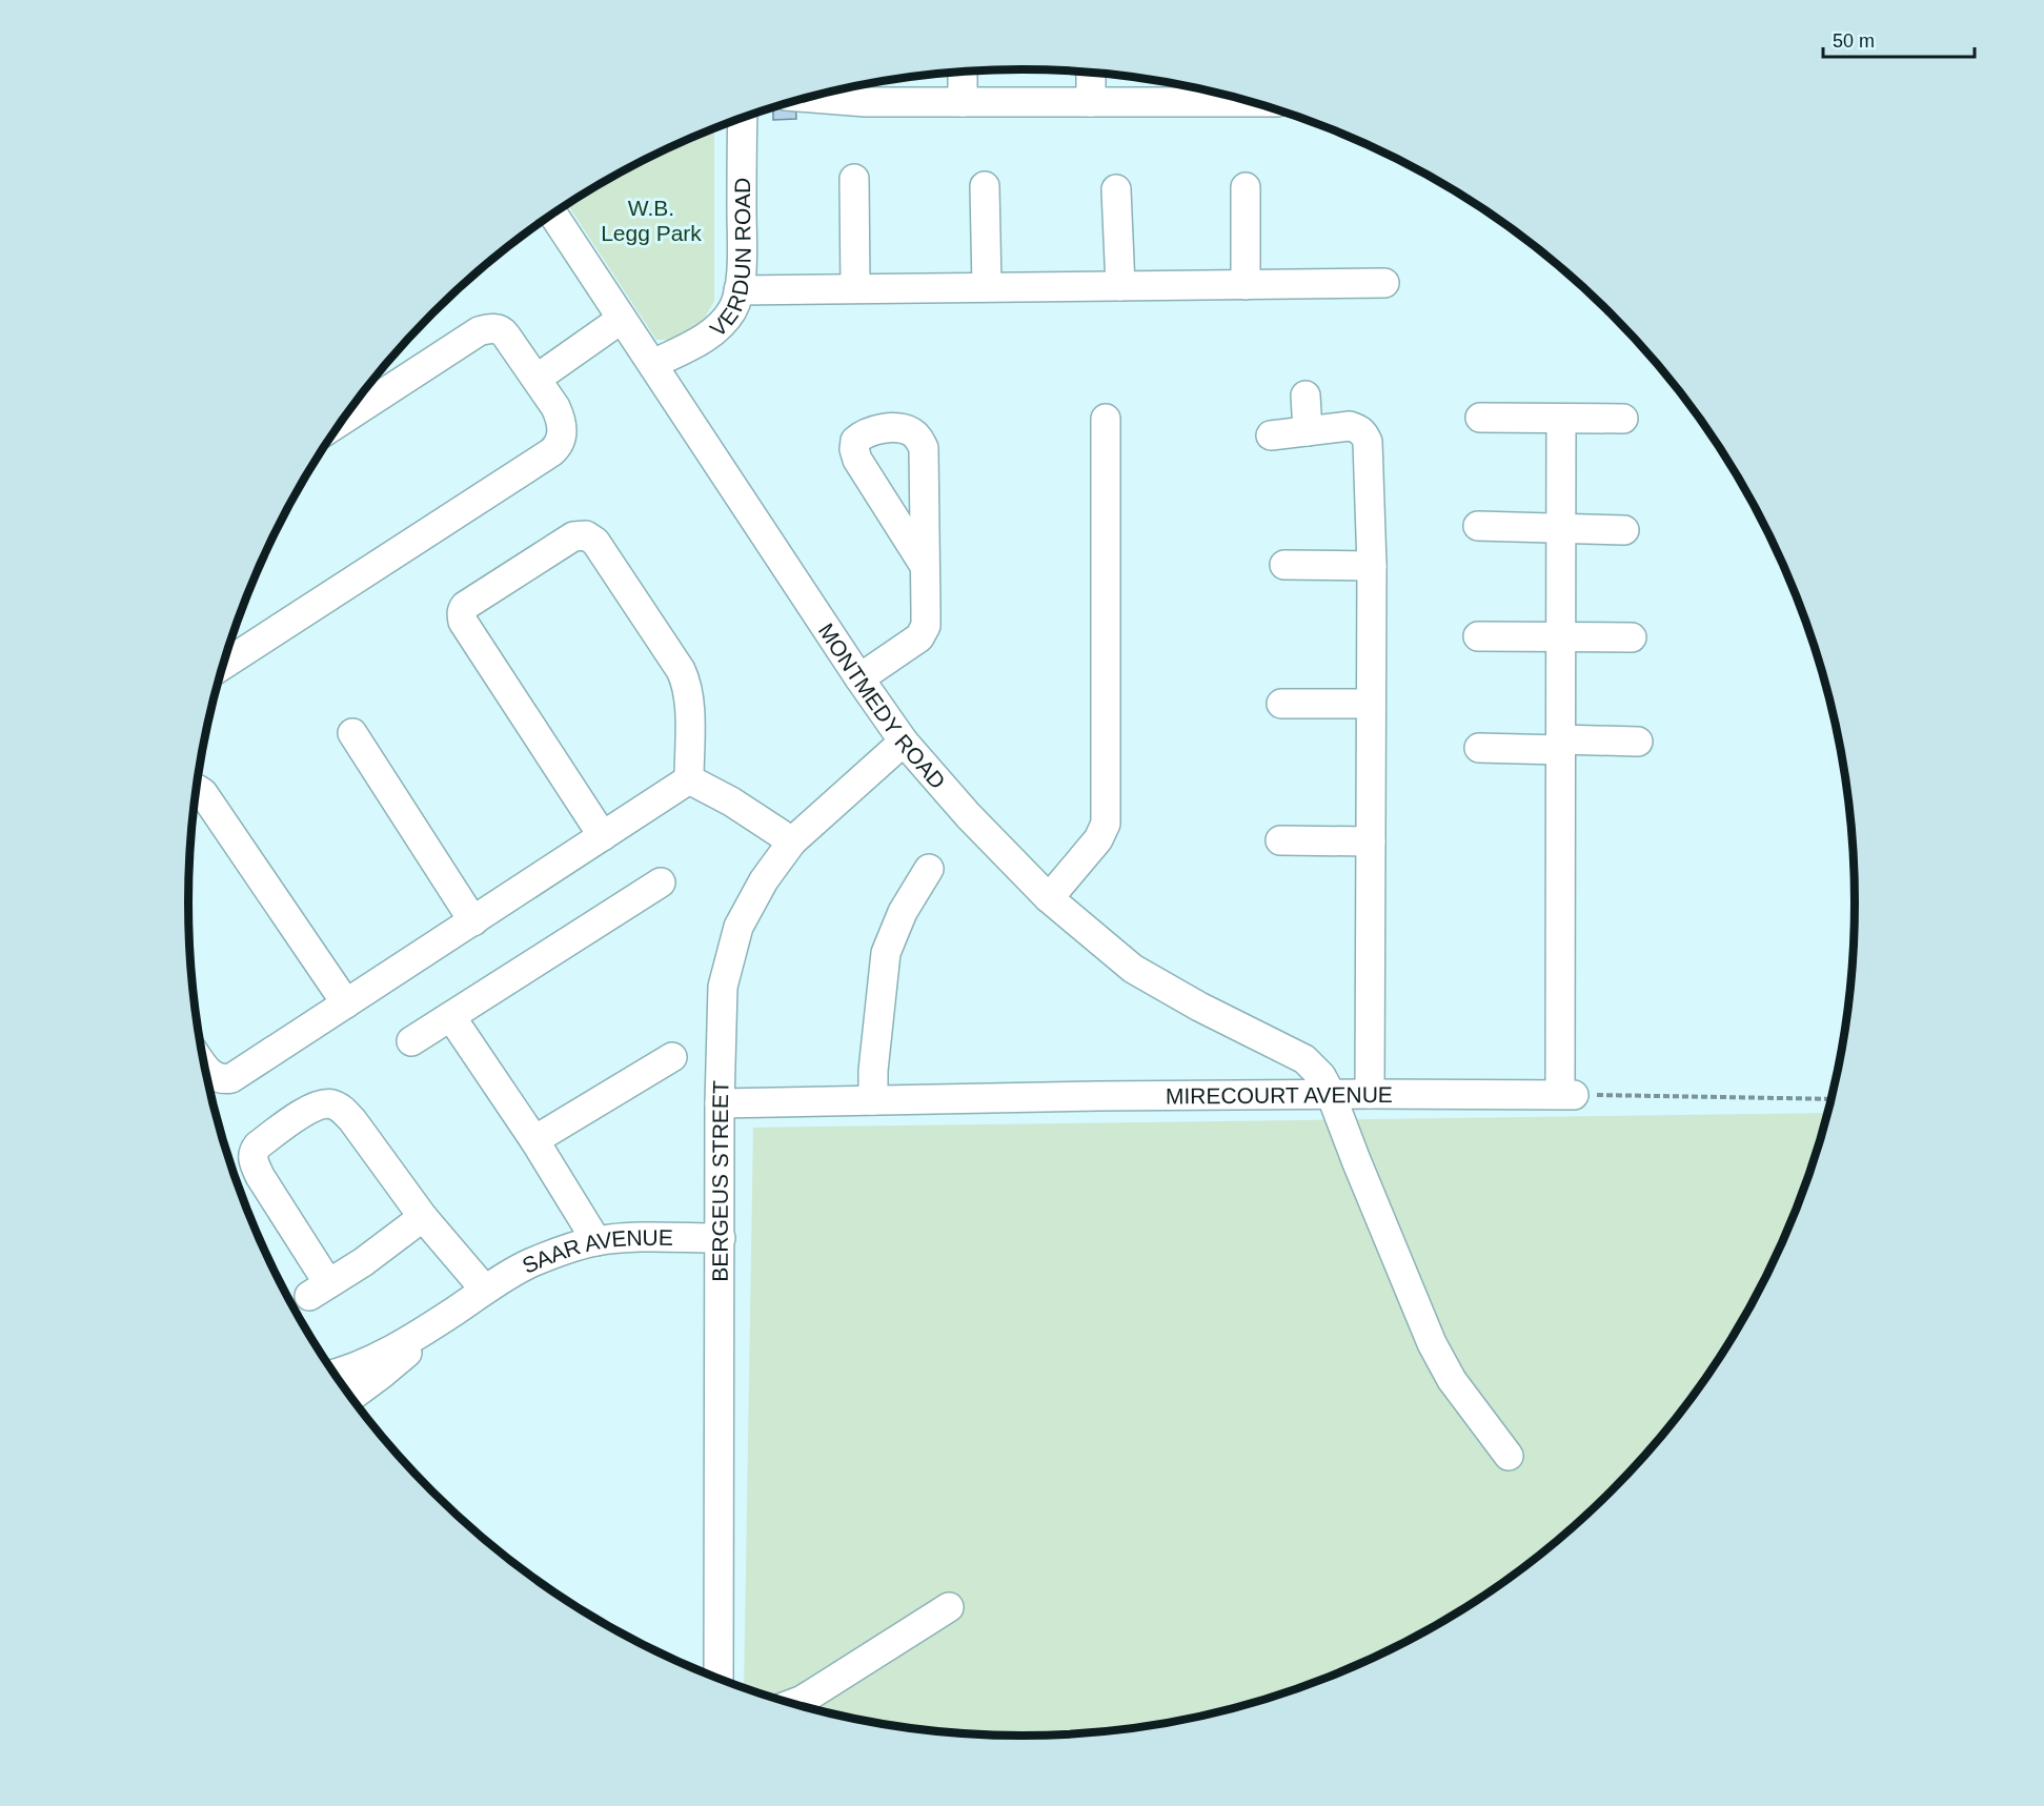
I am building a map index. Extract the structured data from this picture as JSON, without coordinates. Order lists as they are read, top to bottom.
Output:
{
  "streets": {
    "street": [
      "VERDUN ROAD",
      "MONTMEDY ROAD",
      "MIRECOURT AVENUE",
      "BERGEUS STREET",
      "SAAR AVENUE"
    ]
  },
  "crossings": [
    ["VERDUN ROAD", "MONTMEDY ROAD"],
    ["MONTMEDY ROAD", "MIRECOURT AVENUE"],
    ["MONTMEDY ROAD", "BERGEUS STREET"],
    ["MIRECOURT AVENUE", "BERGEUS STREET"],
    ["BERGEUS STREET", "SAAR AVENUE"]
  ],
  "parks": ["W.B. Legg Park"],
  "scale_bar": "50 m"
}
